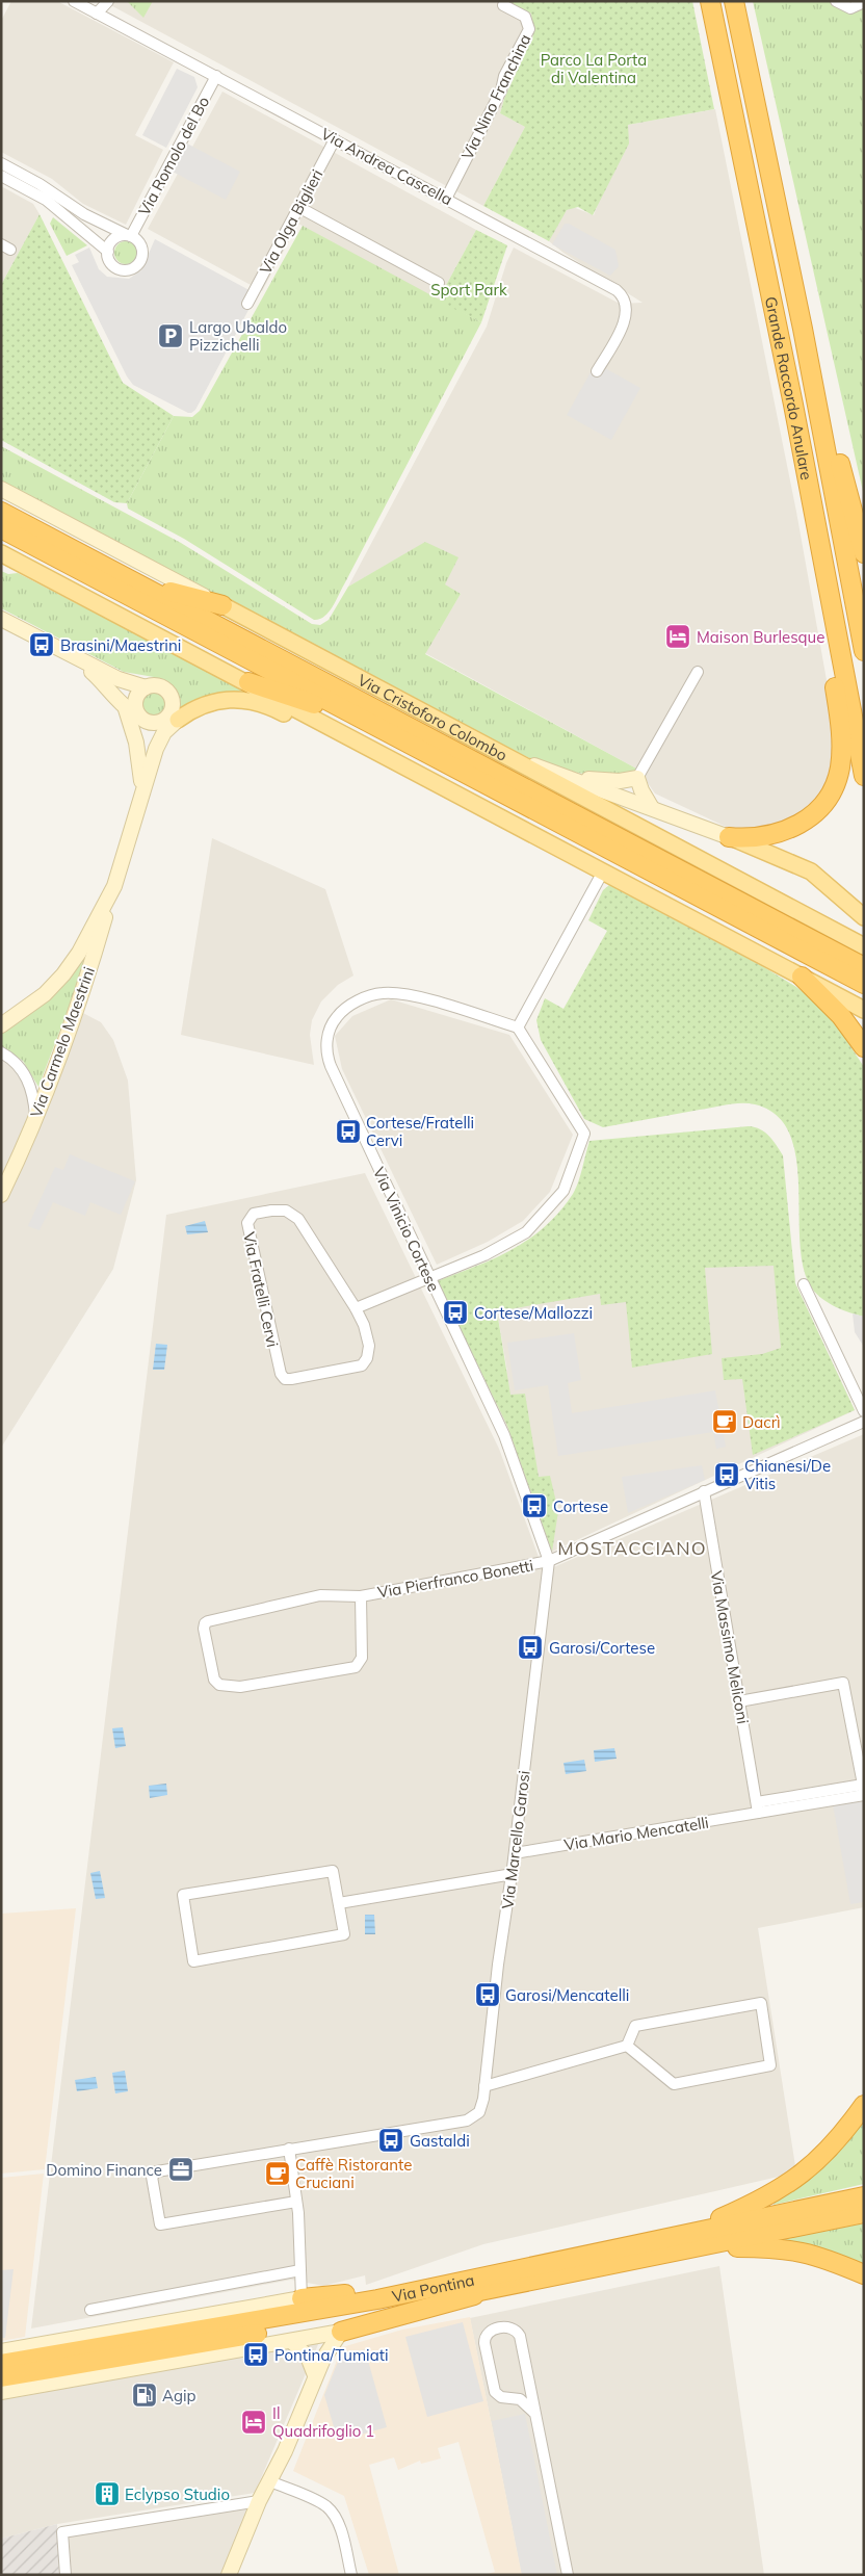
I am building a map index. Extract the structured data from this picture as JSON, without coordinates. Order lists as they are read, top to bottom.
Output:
{
  "streets": {
    "highway": ["Grande Raccordo Anulare", "Via Cristoforo Colombo", "Via Pontina"],
    "street": [
      "Via Nino Franchina",
      "Via Romolo del Bo",
      "Via Andrea Cascella",
      "Via Olga Biglieri",
      "Via Carmelo Maestrini",
      "Via Vinicio Cortese",
      "Via Fratelli Cervi",
      "Via Pierfranco Bonetti",
      "Via Massimo Meliconi",
      "Via Mario Mencatelli",
      "Via Marcello Garosi"
    ]
  },
  "crossings": [
    ["Via Nino Franchina", "Via Andrea Cascella"],
    ["Via Romolo del Bo", "Via Andrea Cascella"],
    ["Via Andrea Cascella", "Via Olga Biglieri"],
    ["Via Vinicio Cortese", "Via Pierfranco Bonetti"],
    ["Via Vinicio Cortese", "Via Marcello Garosi"],
    ["Via Pierfranco Bonetti", "Via Massimo Meliconi"],
    ["Via Pierfranco Bonetti", "Via Marcello Garosi"],
    ["Via Massimo Meliconi", "Via Mario Mencatelli"],
    ["Via Mario Mencatelli", "Via Marcello Garosi"]
  ],
  "districts": ["MOSTACCIANO"],
  "parks": ["Parco La Porta di Valentina", "Sport Park"],
  "places": {
    "parking": ["Largo Ubaldo Pizzichelli"],
    "hotel": ["Maison Burlesque", "Il Quadrifoglio 1"],
    "bus stop": [
      "Brasini/Maestrini",
      "Cortese/Fratelli Cervi",
      "Cortese/Mallozzi",
      "Chianesi/De Vitis",
      "Cortese",
      "Garosi/Cortese",
      "Garosi/Mencatelli",
      "Gastaldi",
      "Pontina/Tumiati"
    ],
    "cafe": ["Dacrì", "Caffè Ristorante Cruciani"],
    "office": ["Domino Finance"],
    "fuel station": ["Agip"],
    "building": ["Eclypso Studio"]
  }
}
